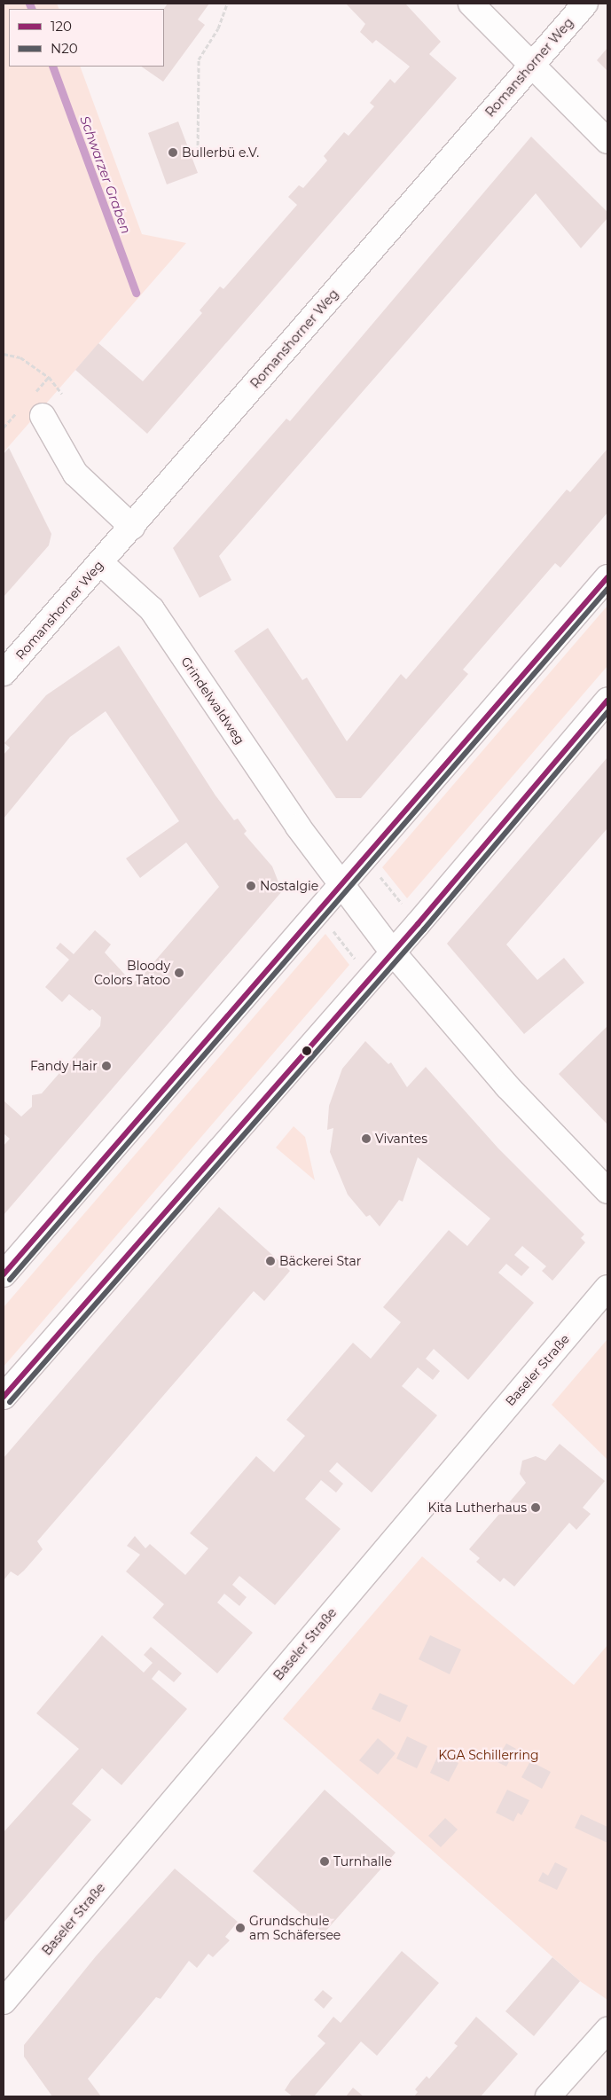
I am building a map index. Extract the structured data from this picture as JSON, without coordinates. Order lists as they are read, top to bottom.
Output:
{
  "streets": {
    "street": ["Romanshorner Weg", "Grindelwaldweg", "Baseler Straße"]
  },
  "crossings": [
    ["Romanshorner Weg", "Grindelwaldweg"]
  ],
  "water": ["Schwarzer Graben"],
  "parks": ["KGA Schillerring"],
  "places": [
    "Bullerbü e.V.",
    "Nostalgie",
    "Bloody Colors Tatoo",
    "Fandy Hair",
    "Vivantes",
    "Bäckerei Star",
    "Kita Lutherhaus",
    "Turnhalle",
    "Grundschule am Schäfersee"
  ],
  "lines": ["transit line 120", "transit line N20"],
  "legend": ["120", "N20"]
}
